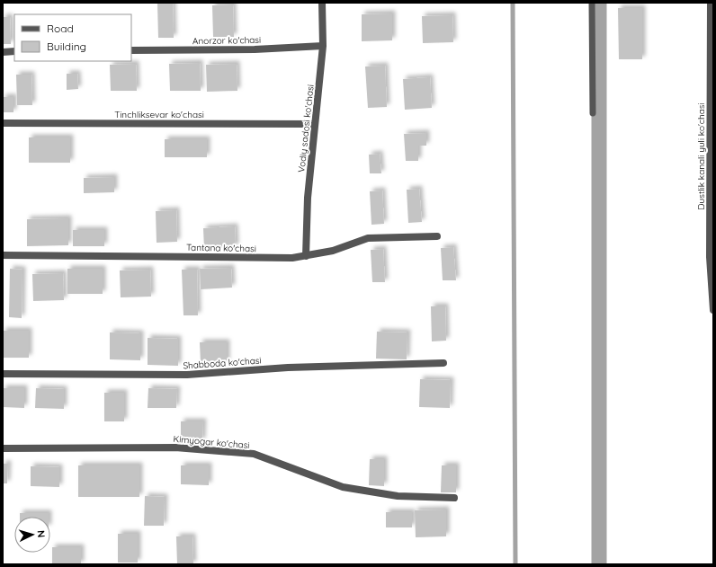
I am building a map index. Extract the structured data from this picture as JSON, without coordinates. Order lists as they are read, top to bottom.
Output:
{
  "streets": {
    "street": [
      "Anorzor ko'chasi",
      "Tinchliksevar ko'chasi",
      "Vodiy sadosi ko'chasi",
      "Dustlik kanali yuli ko'chasi",
      "Tantana ko'chasi",
      "Shabboda ko'chasi",
      "Kimyogar ko'chasi"
    ]
  },
  "crossings": [
    ["Anorzor ko'chasi", "Vodiy sadosi ko'chasi"],
    ["Tinchliksevar ko'chasi", "Vodiy sadosi ko'chasi"],
    ["Vodiy sadosi ko'chasi", "Tantana ko'chasi"]
  ],
  "legend": ["Road", "Building"],
  "north": "right"
}
